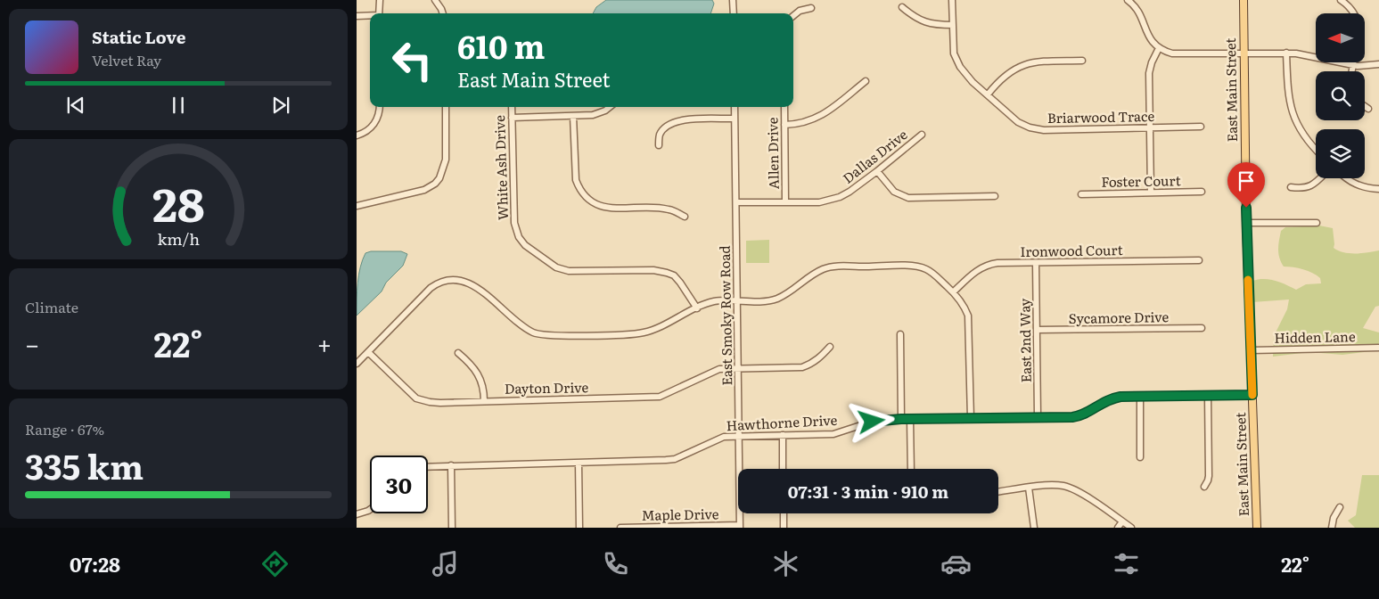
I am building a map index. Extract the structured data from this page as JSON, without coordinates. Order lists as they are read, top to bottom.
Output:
{
  "streets": {
    "main road": ["East Main Street"],
    "street": [
      "Briarwood Trace",
      "Allen Drive",
      "Dallas Drive",
      "White Ash Drive",
      "Foster Court",
      "Ironwood Court",
      "East Smoky Row Road",
      "Sycamore Drive",
      "Hidden Lane",
      "East 2nd Way",
      "Dayton Drive",
      "Hawthorne Drive",
      "Maple Drive"
    ]
  },
  "crossings": [
    ["East Main Street", "Hidden Lane"],
    ["East Main Street", "Hawthorne Drive"],
    ["Allen Drive", "Dallas Drive"],
    ["Dallas Drive", "East Smoky Row Road"],
    ["Ironwood Court", "East 2nd Way"],
    ["East Smoky Row Road", "Dayton Drive"],
    ["East Smoky Row Road", "Hawthorne Drive"],
    ["East Smoky Row Road", "Maple Drive"],
    ["Sycamore Drive", "East 2nd Way"],
    ["East 2nd Way", "Hawthorne Drive"]
  ],
  "north": "left",
  "page": {
    "turn": ["610 m", "East Main Street"],
    "song": ["Static Love", "Velvet Ray"],
    "tile": [
      "Climate",
      ["Range · 67%", "335 km"]
    ],
    "heat": ["−", "22°", "+"],
    "limit": "30",
    "trip": "07:31 · 3 min · 910 m",
    "tabs": ["07:28", "22°"],
    "gauge": ["28", "km/h"]
  }
}
